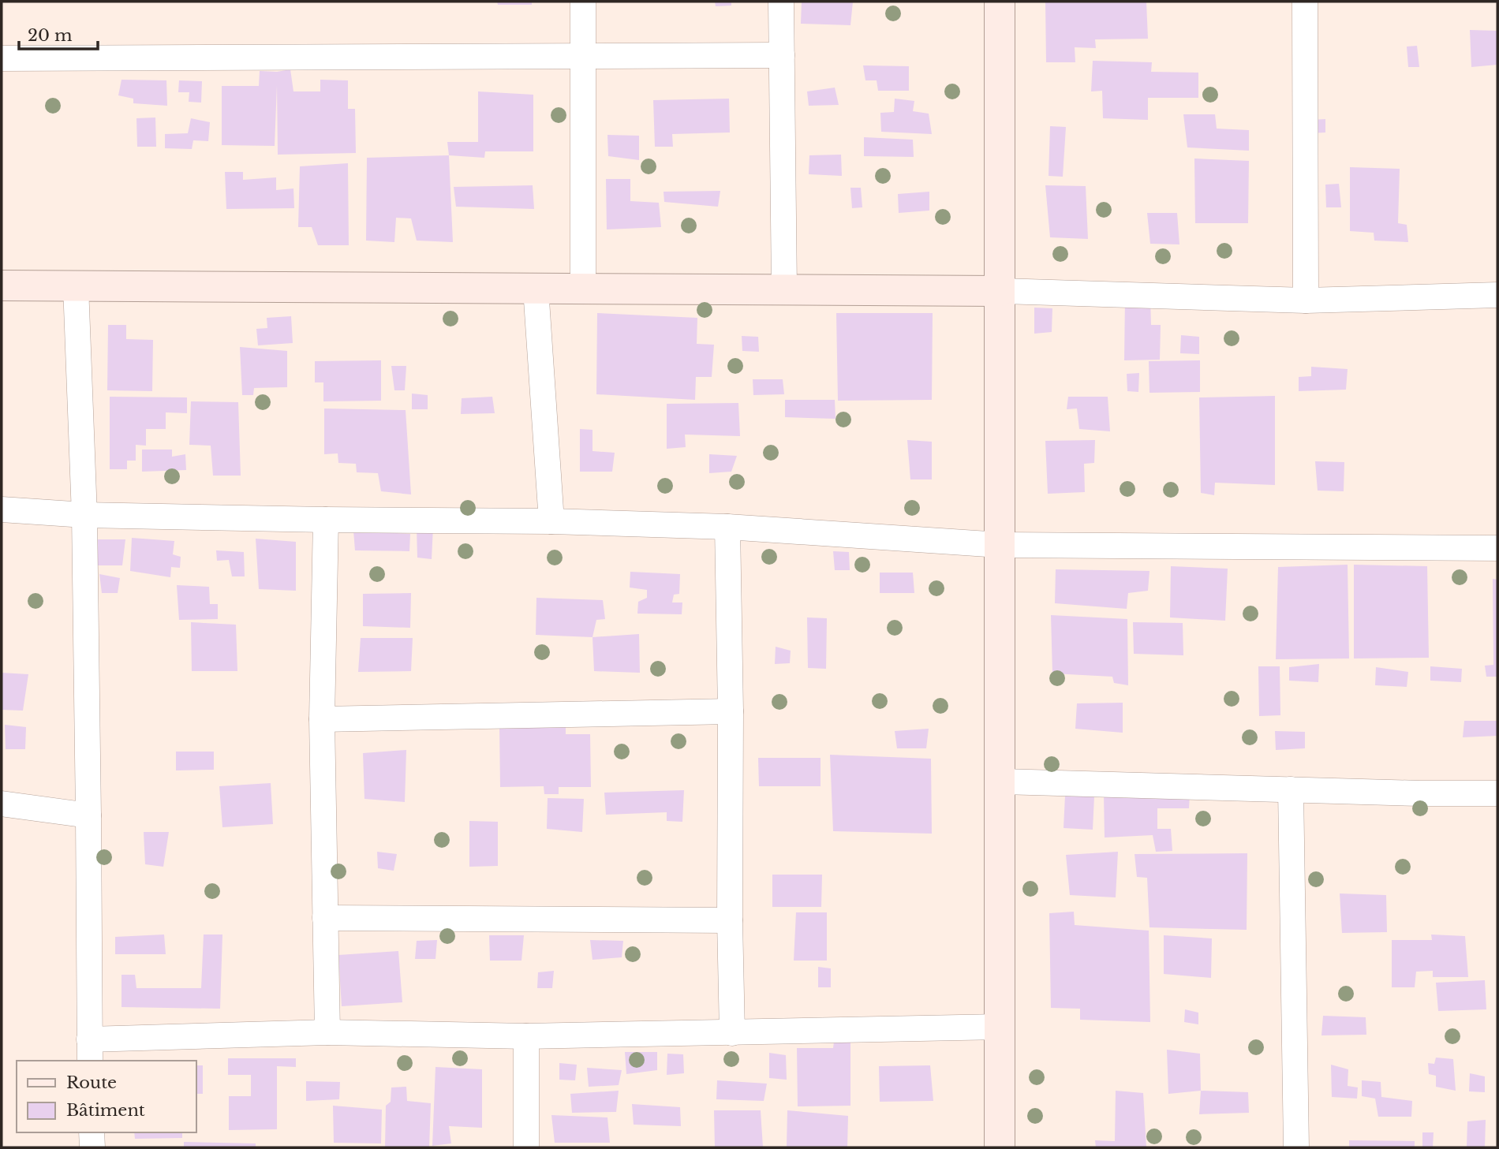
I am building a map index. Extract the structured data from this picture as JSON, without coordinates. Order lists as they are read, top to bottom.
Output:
{
  "legend": ["Route", "Bâtiment"],
  "scale_bar": "20 m"
}
